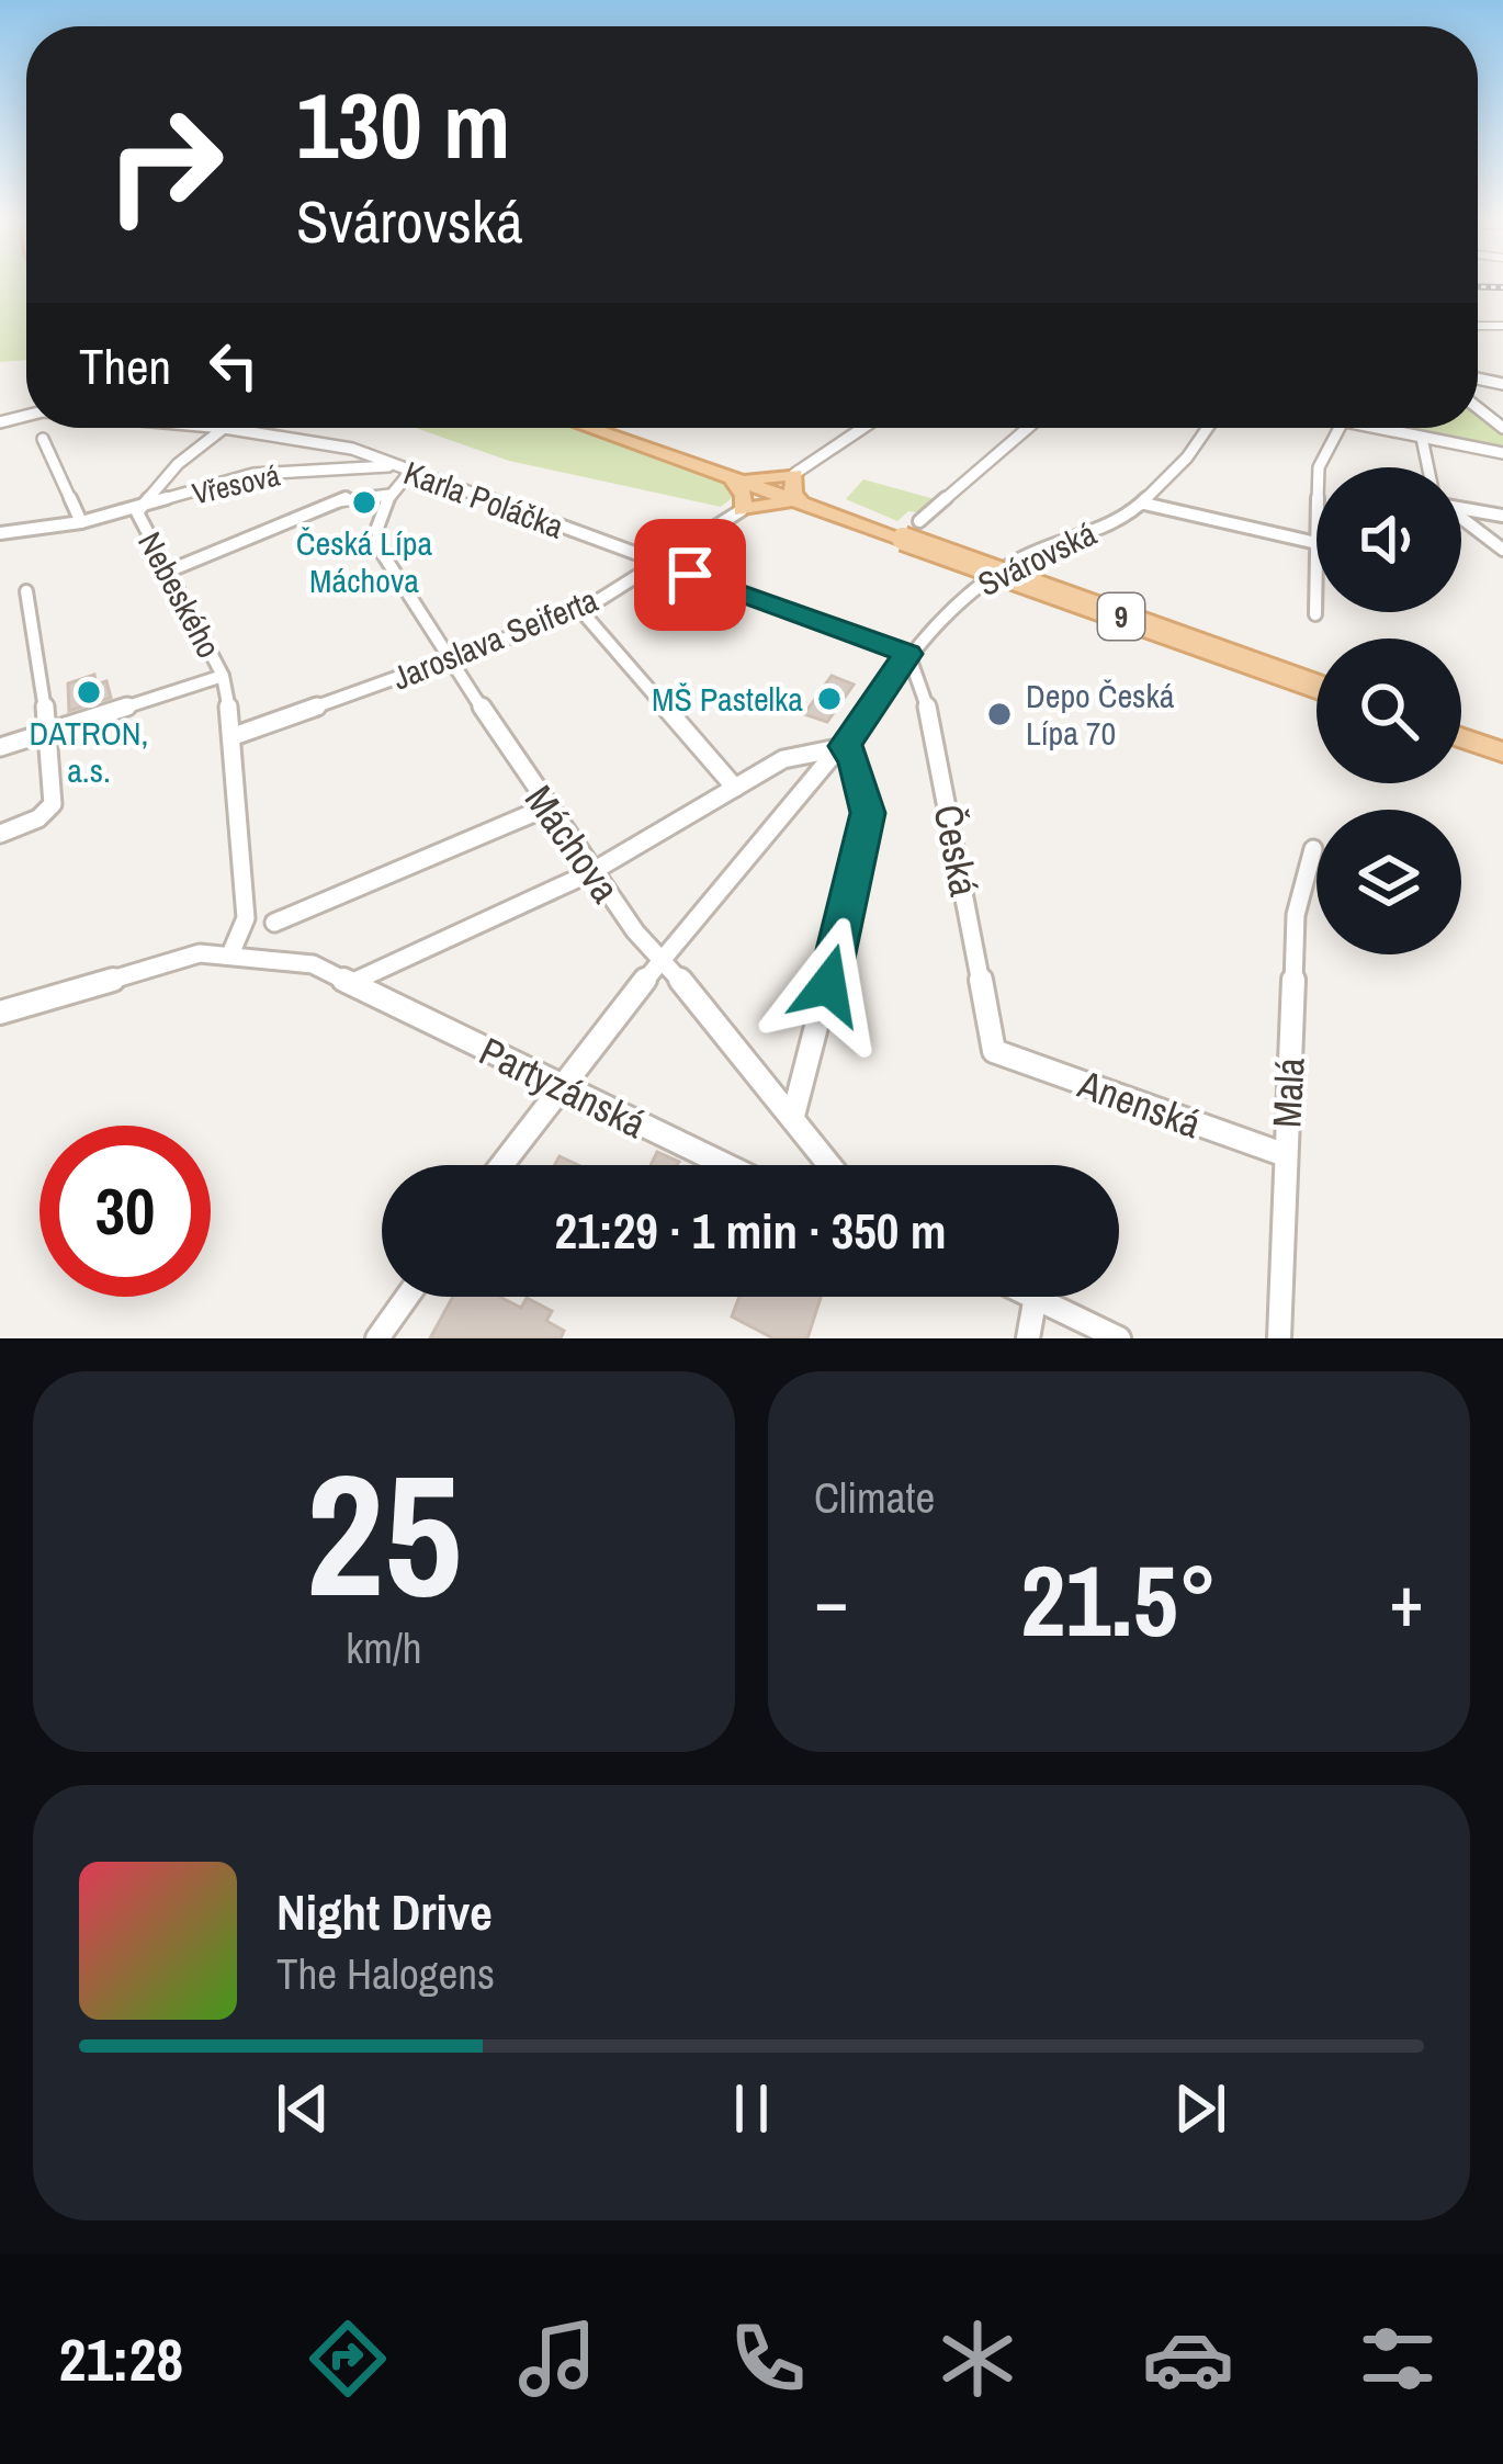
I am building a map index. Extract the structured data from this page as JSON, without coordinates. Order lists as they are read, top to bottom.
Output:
{
  "streets": {
    "main road": ["9"],
    "street": [
      "Vřesová",
      "Karla Poláčka",
      "Svárovská",
      "Nebeského",
      "Jaroslava Seiferta",
      "Máchova",
      "Česká",
      "Partyzánská",
      "Malá",
      "Anenská"
    ]
  },
  "crossings": [
    ["Vřesová", "Karla Poláčka"],
    ["Vřesová", "Nebeského"],
    ["Karla Poláčka", "Svárovská"],
    ["Karla Poláčka", "Nebeského"],
    ["Karla Poláčka", "Jaroslava Seiferta"],
    ["Karla Poláčka", "Česká"],
    ["Svárovská", "Máchova"],
    ["Svárovská", "Česká"],
    ["Svárovská", "Partyzánská"],
    ["Nebeského", "Jaroslava Seiferta"],
    ["Nebeského", "Partyzánská"],
    ["Jaroslava Seiferta", "Máchova"],
    ["Česká", "Anenská"],
    ["Malá", "Anenská"]
  ],
  "places": [
    "Česká Lípa Máchova",
    "DATRON, a.s.",
    "MŠ Pastelka",
    "Depo Česká Lípa 70"
  ],
  "page": {
    "turn": ["130 m", "Svárovská"],
    "then": "Then",
    "limit": "30",
    "trip": "21:29 · 1 min · 350 m",
    "tile": [
      ["25", "km/h"],
      "Climate"
    ],
    "heat": ["−", "21.5°", "+"],
    "song": ["Night Drive", "The Halogens"],
    "tabs": "21:28"
  }
}
